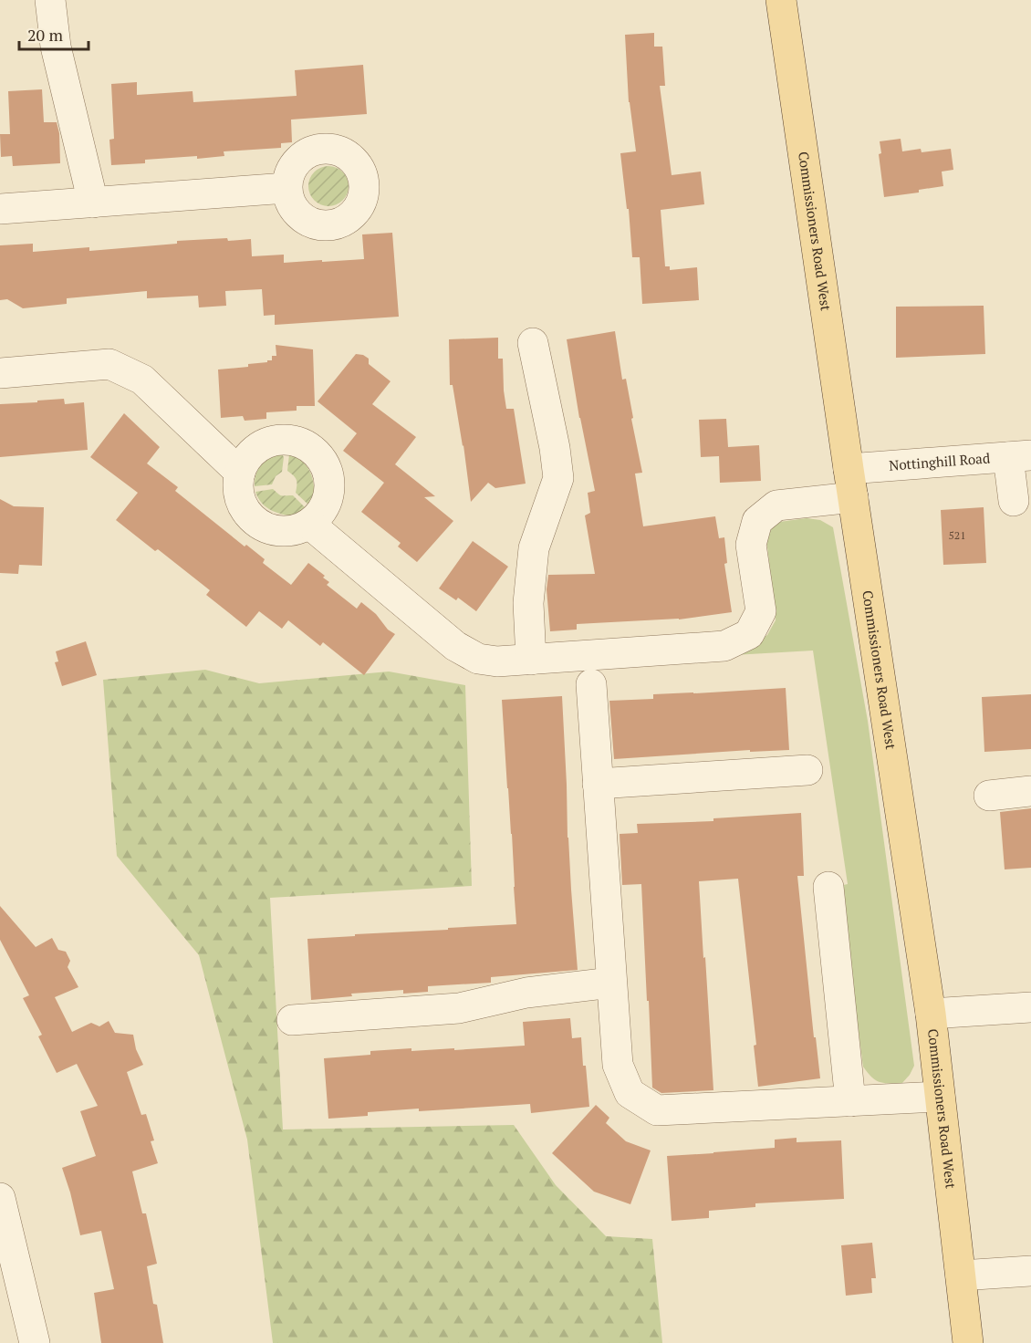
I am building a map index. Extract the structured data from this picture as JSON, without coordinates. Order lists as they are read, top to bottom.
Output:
{
  "streets": {
    "main road": ["Commissioners Road West"],
    "street": ["Nottinghill Road"]
  },
  "crossings": [
    ["Commissioners Road West", "Nottinghill Road"]
  ],
  "house_numbers": ["521"],
  "scale_bar": "20 m"
}
